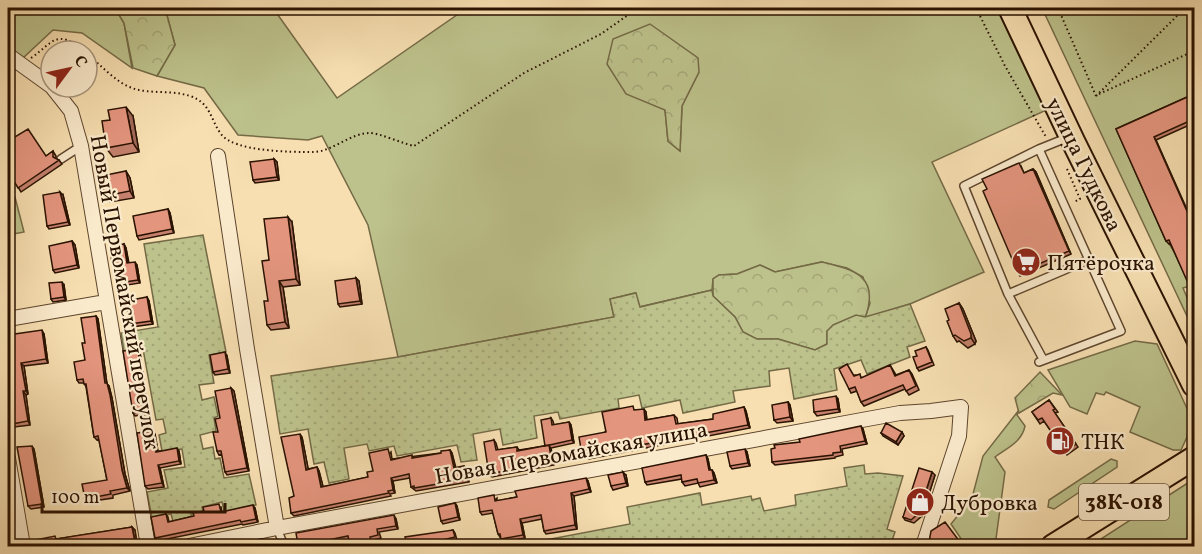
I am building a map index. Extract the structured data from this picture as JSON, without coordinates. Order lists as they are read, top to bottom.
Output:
{
  "streets": {
    "main road": ["улица Гудкова", "38К-018"],
    "street": ["Новый Первомайский переулок", "Новая Первомайская улица"]
  },
  "places": {
    "supermarket": ["Пятёрочка"],
    "fuel station": ["ТНК"],
    "shop": ["Дубровка"]
  },
  "scale_bar": "100 m",
  "north": "top right"
}
